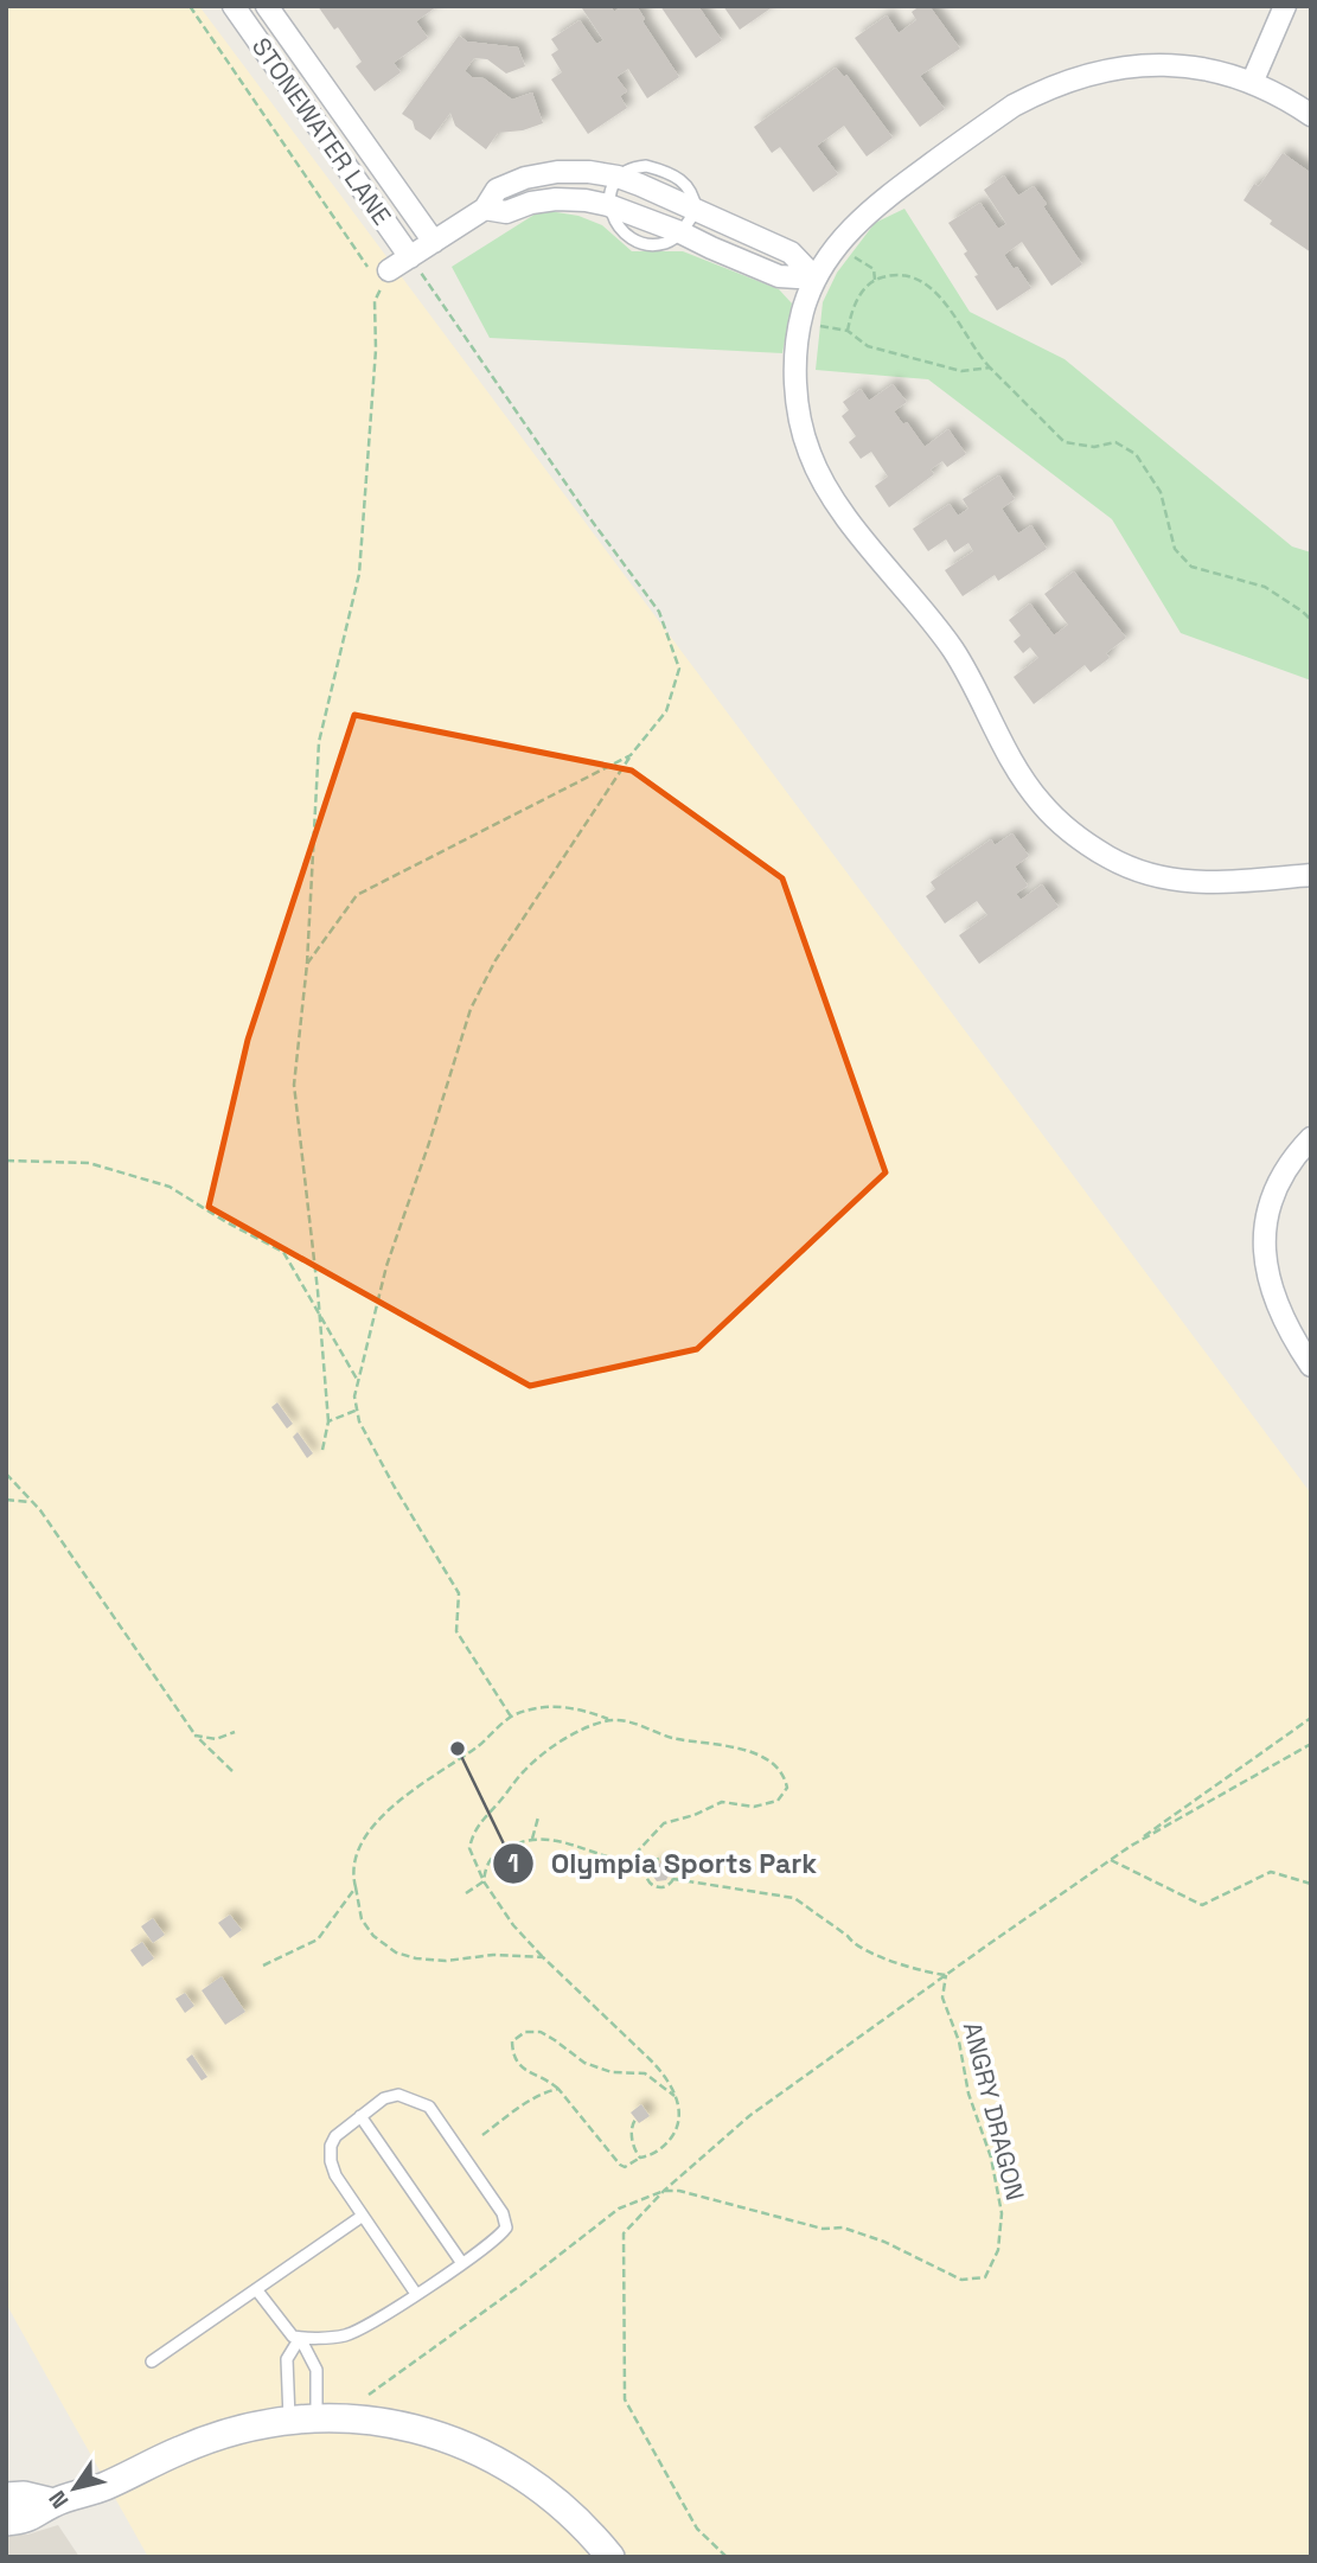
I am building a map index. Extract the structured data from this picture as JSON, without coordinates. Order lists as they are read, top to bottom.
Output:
{
  "streets": {
    "street": ["STONEWATER LANE"],
    "path": ["ANGRY DRAGON"]
  },
  "places": ["Olympia Sports Park"],
  "north": "bottom left"
}
